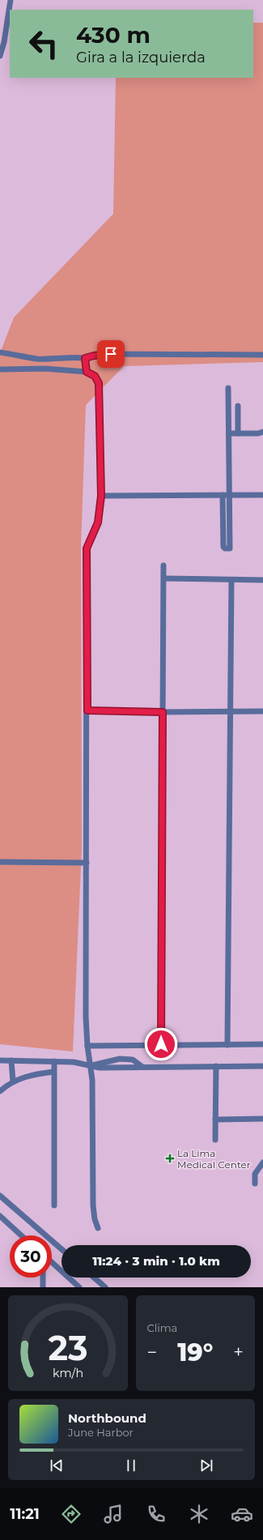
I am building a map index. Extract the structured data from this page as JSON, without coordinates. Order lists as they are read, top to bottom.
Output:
{
  "places": {
    "health": ["La Lima Medical Center"]
  },
  "page": {
    "turn": ["430 m", "Gira a la izquierda"],
    "limit": "30",
    "trip": "11:24 · 3 min · 1.0 km",
    "tile": "Clima",
    "heat": ["−", "19°", "+"],
    "song": ["Northbound", "June Harbor"],
    "tabs": "11:21",
    "gauge": ["23", "km/h"]
  }
}
